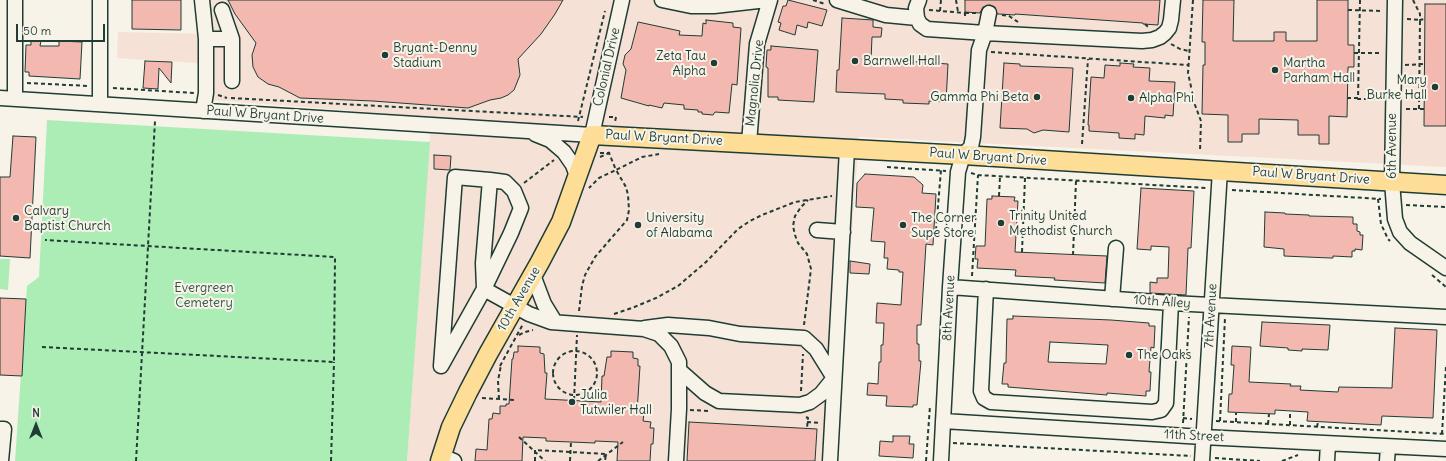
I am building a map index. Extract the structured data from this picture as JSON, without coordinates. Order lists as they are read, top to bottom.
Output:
{
  "streets": {
    "main road": ["Paul W Bryant Drive", "10th Avenue"],
    "street": [
      "Colonial Drive",
      "Magnolia Drive",
      "6th Avenue",
      "10th Alley",
      "8th Avenue",
      "7th Avenue",
      "11th Street"
    ]
  },
  "crossings": [
    ["Colonial Drive", "Paul W Bryant Drive"],
    ["Colonial Drive", "10th Avenue"],
    ["Magnolia Drive", "Paul W Bryant Drive"],
    ["Paul W Bryant Drive", "6th Avenue"],
    ["Paul W Bryant Drive", "10th Avenue"],
    ["Paul W Bryant Drive", "8th Avenue"],
    ["Paul W Bryant Drive", "7th Avenue"],
    ["10th Alley", "8th Avenue"],
    ["10th Alley", "7th Avenue"],
    ["8th Avenue", "11th Street"],
    ["7th Avenue", "11th Street"]
  ],
  "parks": ["Evergreen Cemetery"],
  "places": [
    "Bryant-Denny Stadium",
    "Barnwell Hall",
    "Zeta Tau Alpha",
    "Martha Parham Hall",
    "Mary Burke Hall",
    "Gamma Phi Beta",
    "Alpha Phi",
    "Calvary Baptist Church",
    "Trinity United Methodist Church",
    "University of Alabama",
    "The Corner Supe Store",
    "The Oaks",
    "Julia Tutwiler Hall"
  ],
  "scale_bar": "50 m",
  "north": "top"
}
